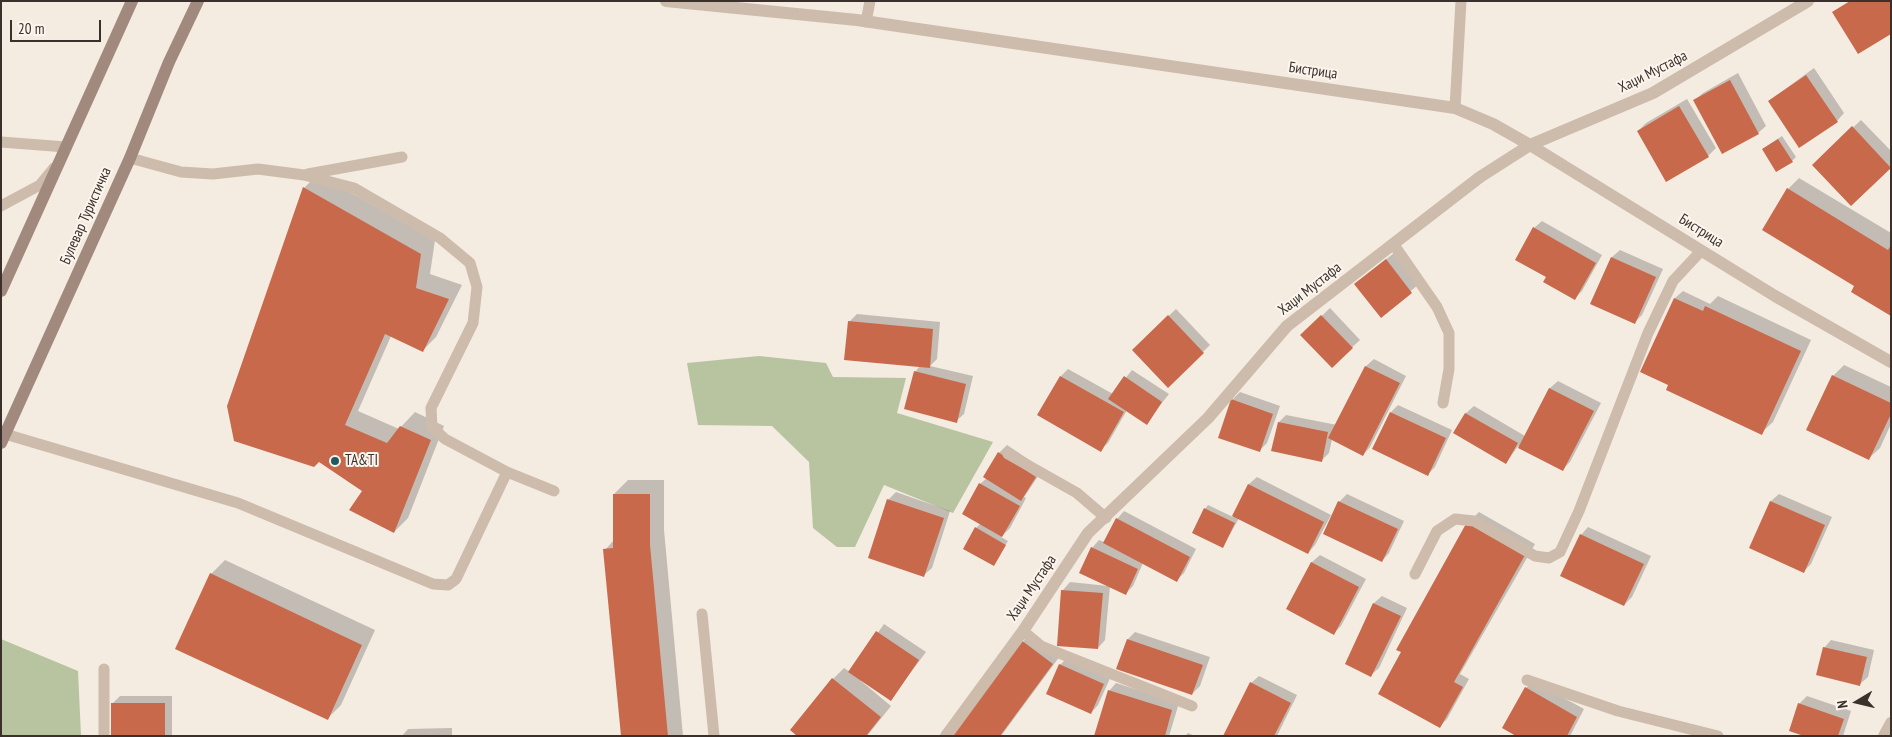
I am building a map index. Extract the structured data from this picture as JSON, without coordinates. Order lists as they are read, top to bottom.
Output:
{
  "streets": {
    "main road": ["Булевар Туристичка"],
    "street": ["Бистрица", "Хаџи Мустафа"]
  },
  "crossings": [
    ["Бистрица", "Хаџи Мустафа"]
  ],
  "places": ["TA&TI"],
  "scale_bar": "20 m",
  "north": "left"
}
